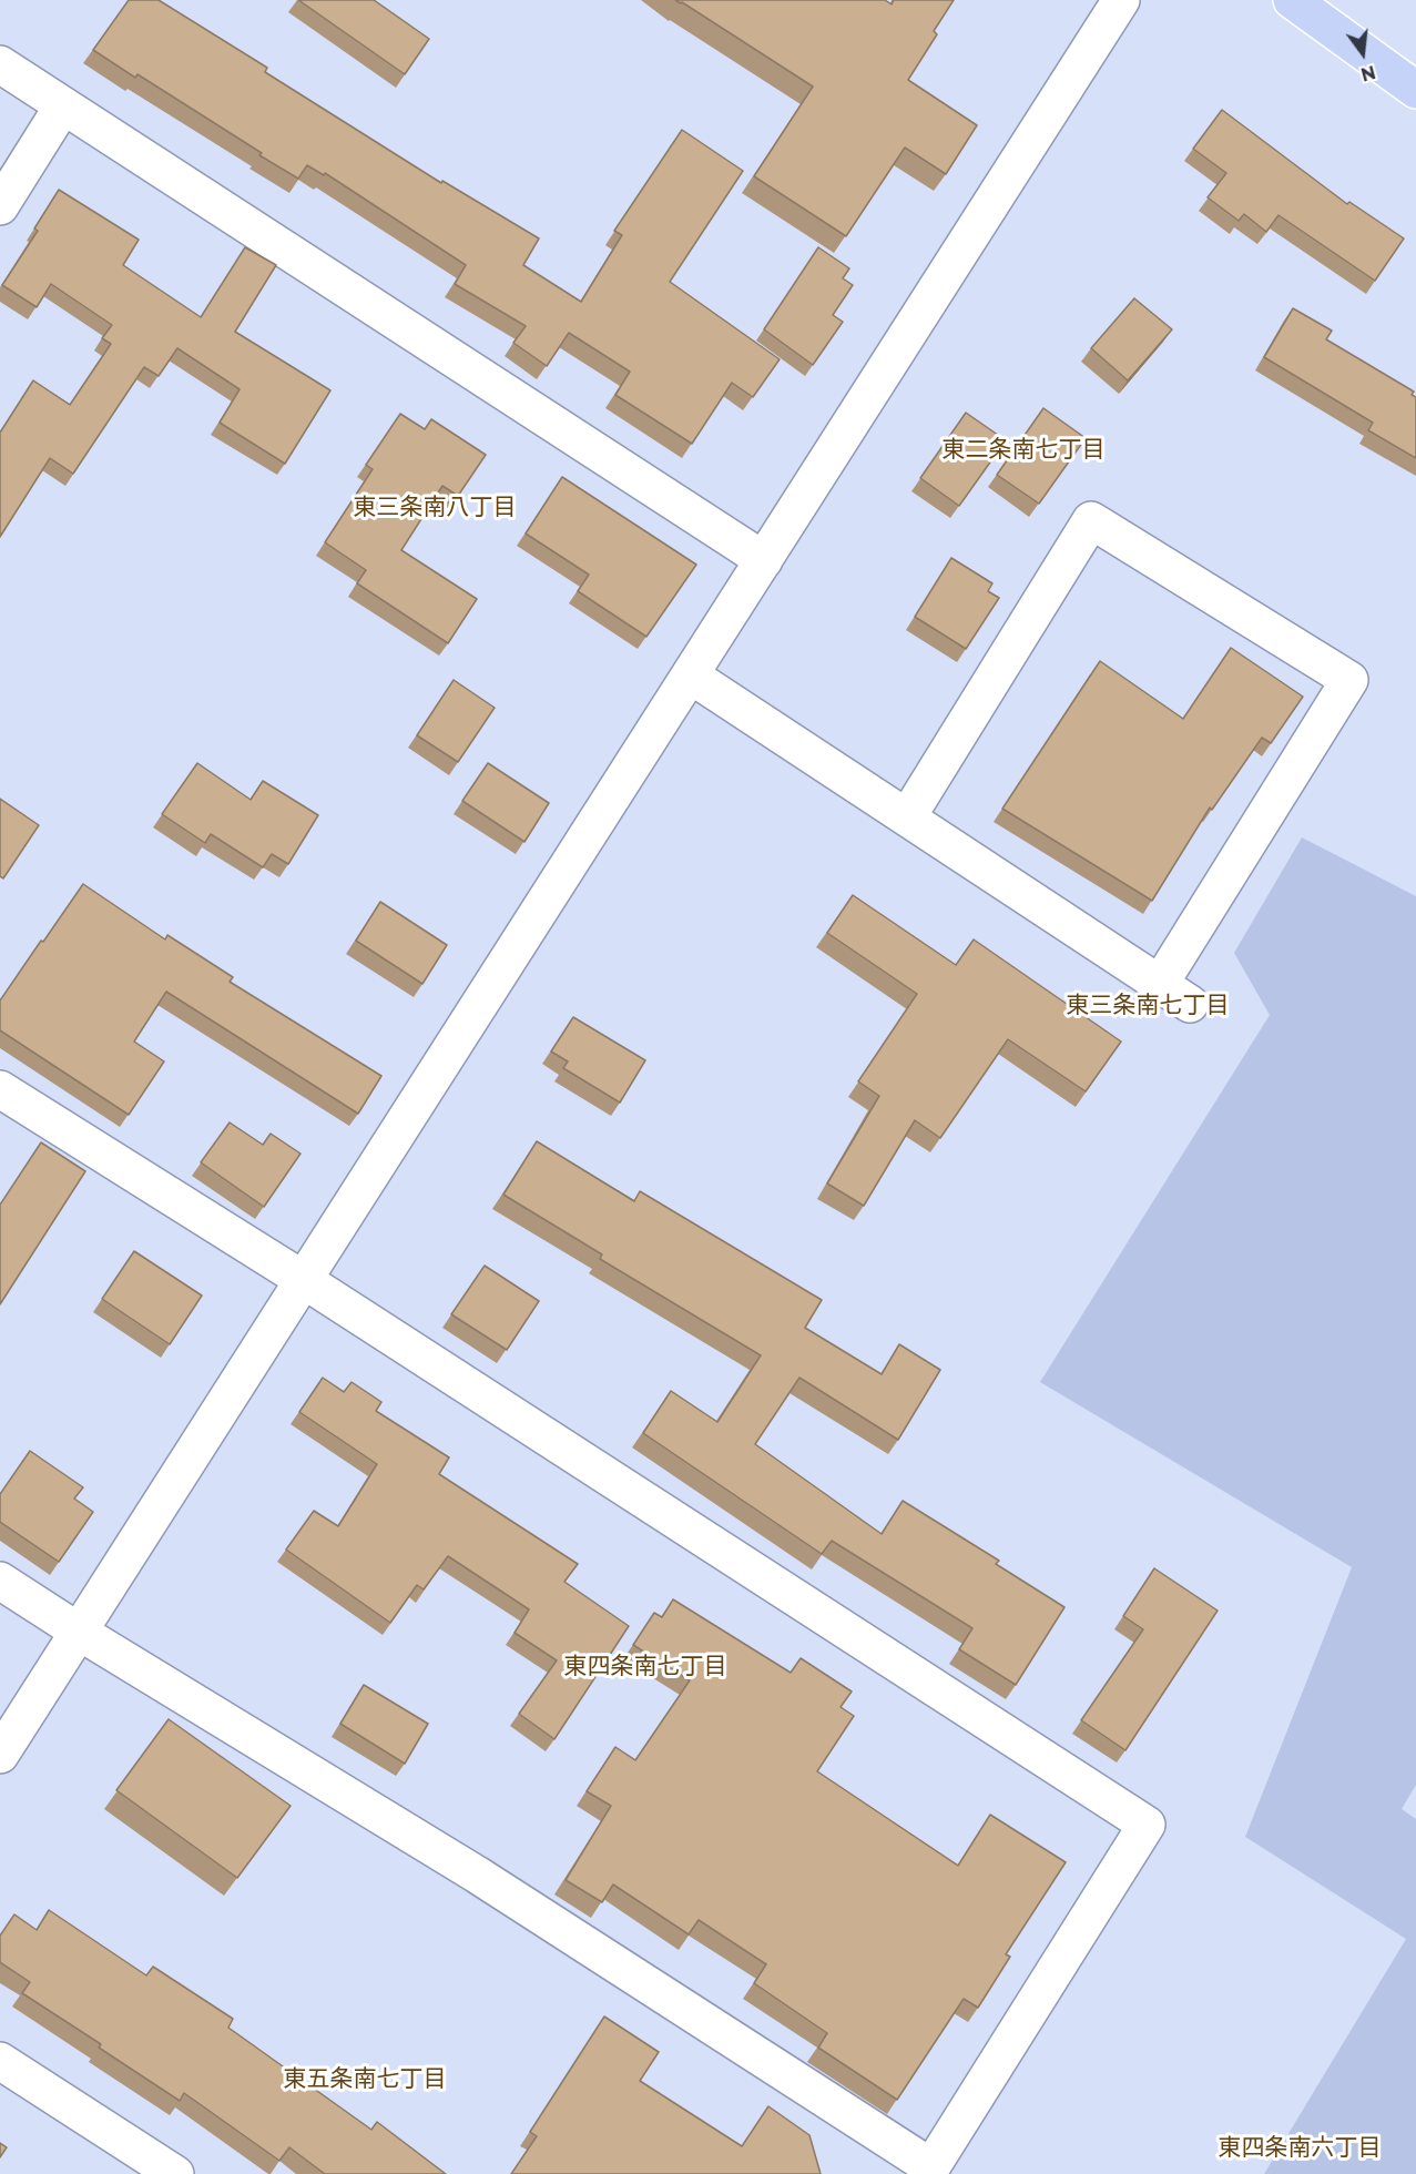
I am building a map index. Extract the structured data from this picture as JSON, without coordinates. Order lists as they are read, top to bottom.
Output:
{
  "districts": [
    "東二条南七丁目",
    "東三条南八丁目",
    "東三条南七丁目",
    "東四条南七丁目",
    "東五条南七丁目",
    "東四条南六丁目"
  ],
  "north": "bottom"
}
